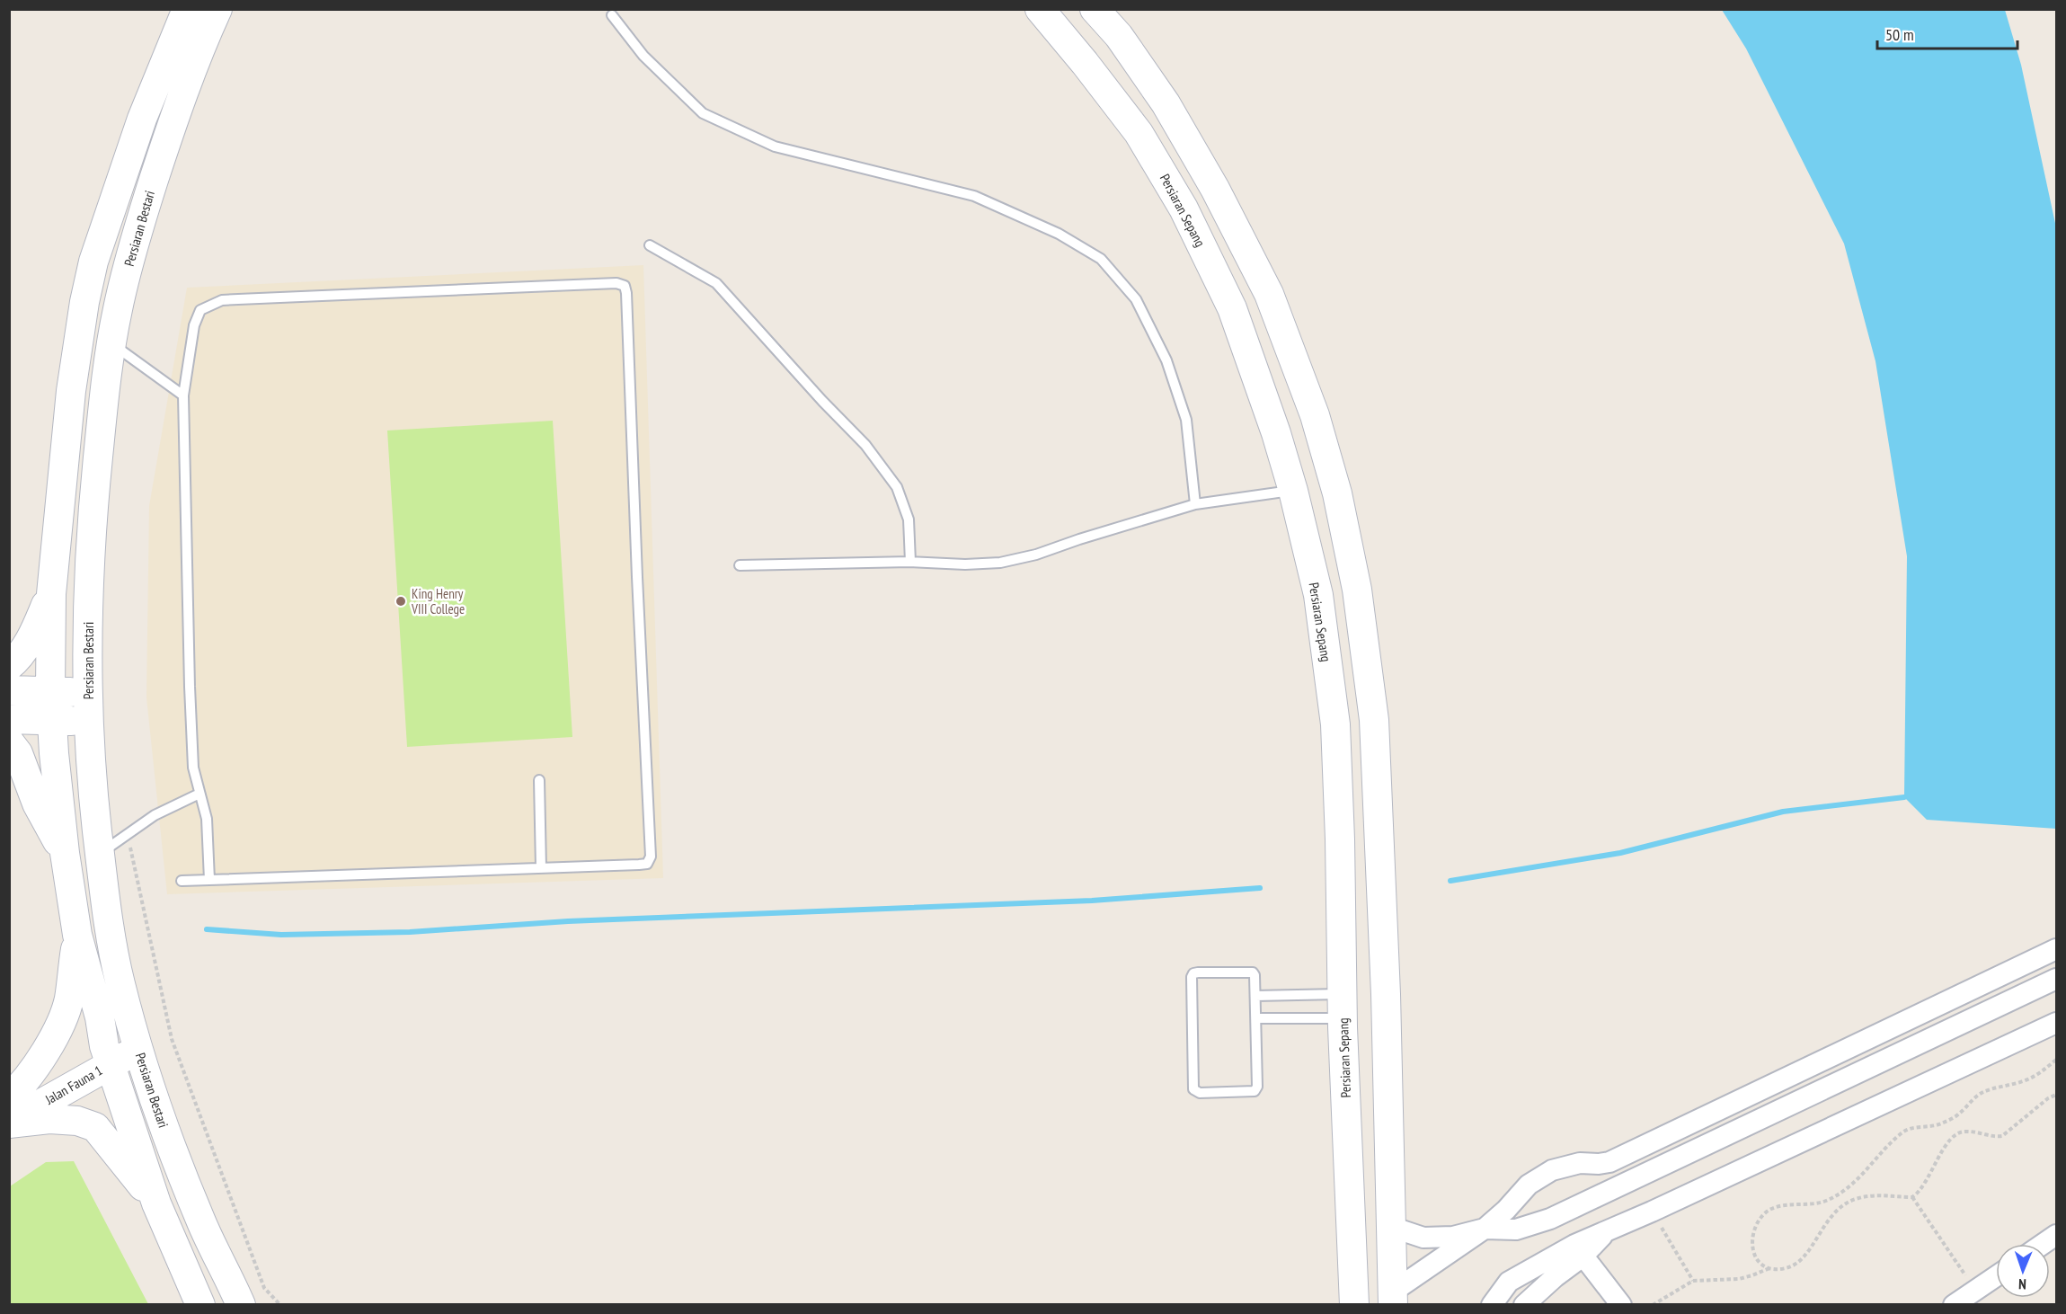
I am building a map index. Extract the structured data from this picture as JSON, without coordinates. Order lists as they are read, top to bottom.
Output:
{
  "streets": {
    "street": ["Persiaran Sepang", "Persiaran Bestari", "Jalan Fauna 1"]
  },
  "crossings": [
    ["Persiaran Bestari", "Jalan Fauna 1"]
  ],
  "places": ["King Henry VIII College"],
  "scale_bar": "50 m",
  "north": "bottom"
}
